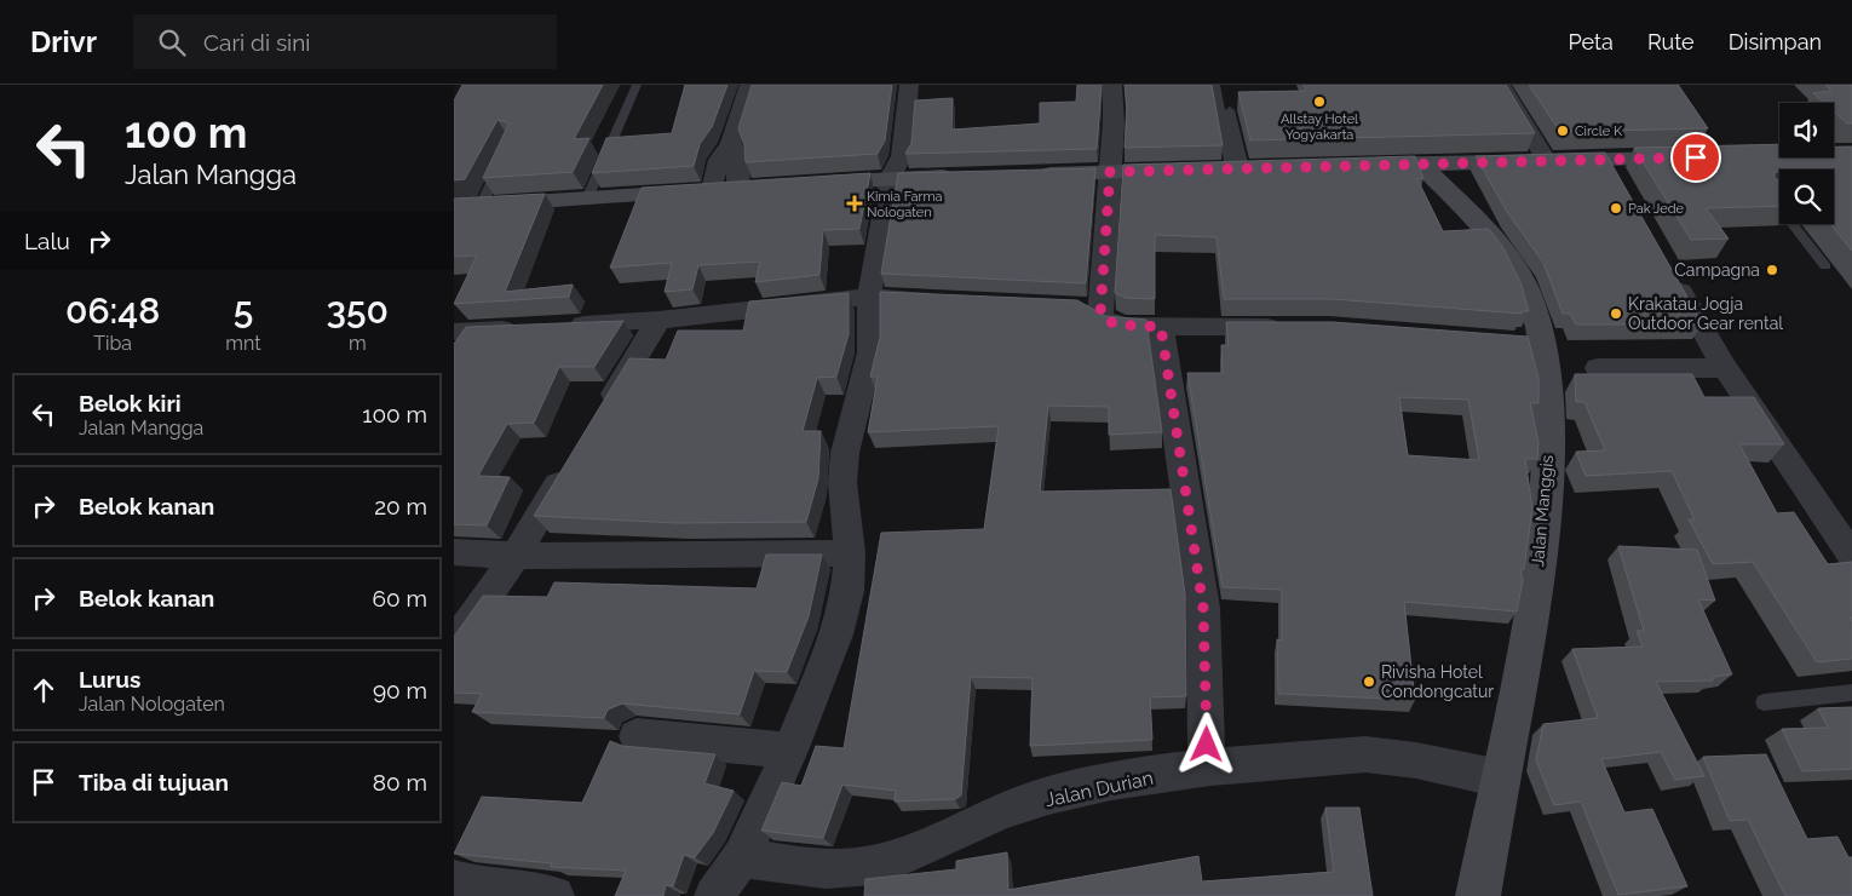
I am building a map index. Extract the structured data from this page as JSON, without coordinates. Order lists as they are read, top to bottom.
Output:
{
  "streets": {
    "main road": ["Jalan Manggis"],
    "street": ["Jalan Durian"]
  },
  "crossings": [
    ["Jalan Manggis", "Jalan Durian"]
  ],
  "places": {
    "other": [
      "Allstay Hotel Yogyakarta",
      "Circle K",
      "Pak Jede",
      "Campagna",
      "Krakatau Jogja Outdoor Gear rental",
      "Rivisha Hotel Condongcatur"
    ],
    "health": ["Kimia Farma Nologaten"]
  },
  "page": {
    "header": "Drivr",
    "search": "Cari di sini",
    "nav": ["Peta", "Rute", "Disimpan"],
    "turn": ["100 m", "Jalan Mangga"],
    "then": "Lalu",
    "eta": [
      "06:48",
      "Tiba",
      "5",
      "mnt",
      "350",
      "m"
    ],
    "list": [
      {
        "name": "Belok kiri",
        "note": "Jalan Mangga",
        "value": "100 m"
      },
      {
        "name": "Belok kanan",
        "value": "20 m"
      },
      {
        "name": "Belok kanan",
        "value": "60 m"
      },
      {
        "name": "Lurus",
        "note": "Jalan Nologaten",
        "value": "90 m"
      },
      {
        "name": "Tiba di tujuan",
        "value": "80 m"
      }
    ]
  }
}
